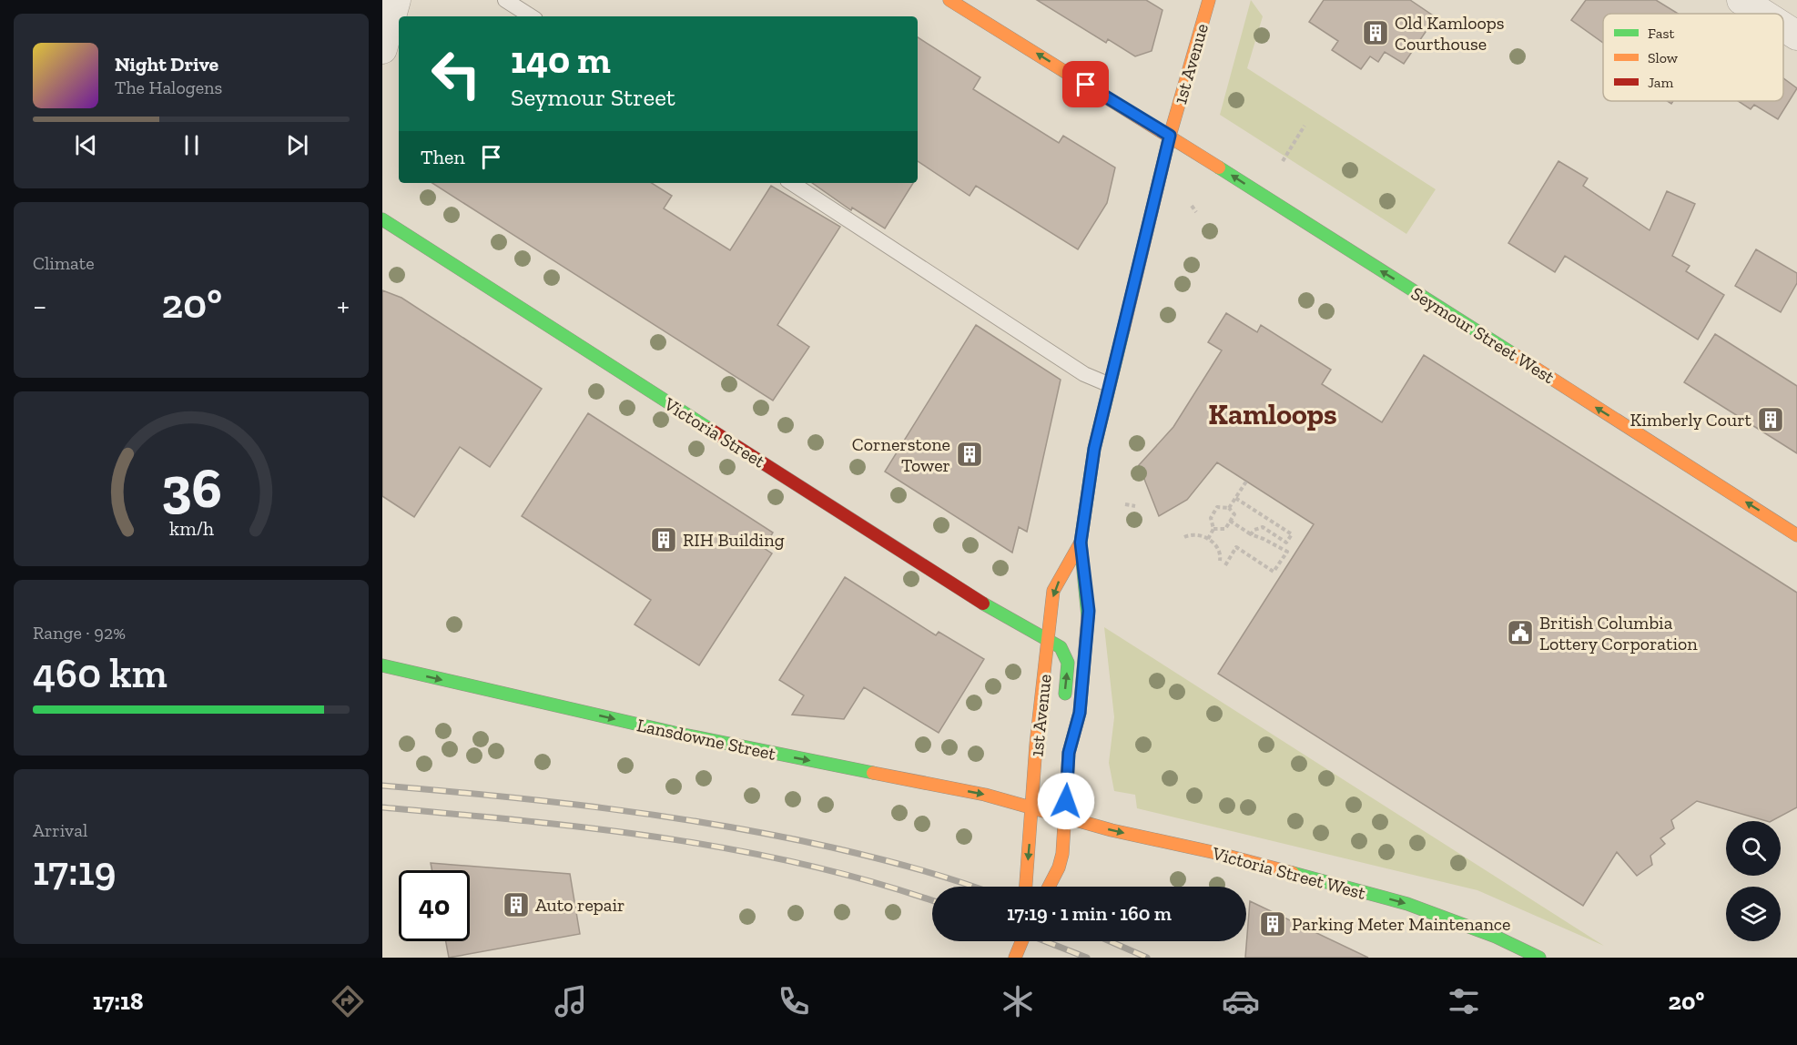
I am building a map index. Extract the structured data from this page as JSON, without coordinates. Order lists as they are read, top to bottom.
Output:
{
  "streets": {
    "street": [
      "1st Avenue",
      "Seymour Street West",
      "Victoria Street",
      "Lansdowne Street",
      "Victoria Street West"
    ]
  },
  "crossings": [
    ["1st Avenue", "Seymour Street West"],
    ["1st Avenue", "Victoria Street"],
    ["1st Avenue", "Lansdowne Street"],
    ["1st Avenue", "Victoria Street West"],
    ["Lansdowne Street", "Victoria Street West"]
  ],
  "one_way": ["Seymour Street West", "Lansdowne Street", "Victoria Street West"],
  "districts": ["Kamloops"],
  "places": {
    "building": [
      "Old Kamloops Courthouse",
      "Kimberly Court",
      "Cornerstone Tower",
      "RIH Building",
      "Auto repair",
      "Parking Meter Maintenance"
    ],
    "public building": ["British Columbia Lottery Corporation"]
  },
  "legend": ["Fast", "Slow", "Jam"],
  "page": {
    "turn": ["140 m", "Seymour Street"],
    "song": ["Night Drive", "The Halogens"],
    "then": "Then",
    "tile": [
      "Climate",
      ["Range · 92%", "460 km"],
      ["Arrival", "17:19"]
    ],
    "heat": ["−", "20°", "+"],
    "limit": "40",
    "trip": "17:19 · 1 min · 160 m",
    "tabs": ["17:18", "20°"],
    "gauge": ["36", "km/h"]
  }
}
